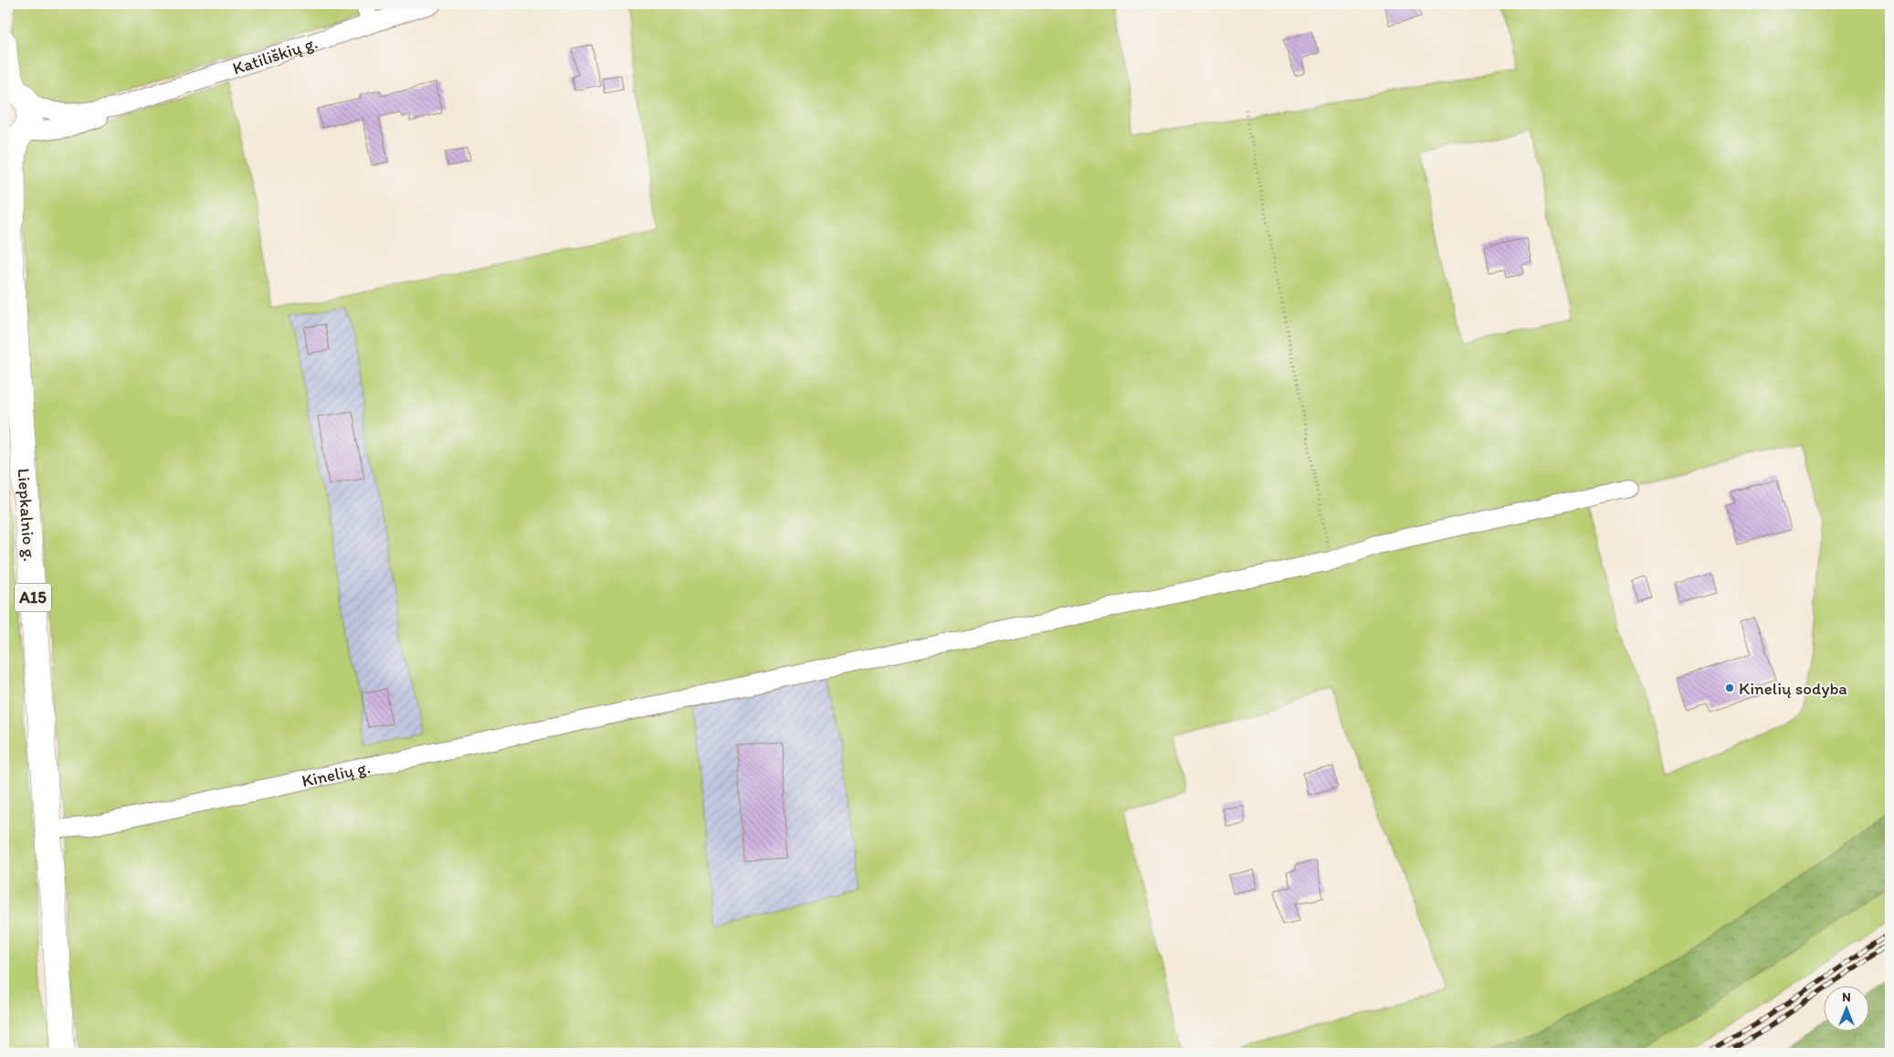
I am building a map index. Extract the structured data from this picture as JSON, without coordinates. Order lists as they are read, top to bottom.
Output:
{
  "streets": {
    "highway": ["Liepkalnio g.", "A15"],
    "street": ["Katiliškių g.", "Kinelių g."]
  },
  "crossings": [
    ["Katiliškių g.", "Liepkalnio g."],
    ["Liepkalnio g.", "A15"],
    ["Liepkalnio g.", "Kinelių g."],
    ["A15", "Kinelių g."]
  ],
  "places": ["Kinelių sodyba"],
  "north": "top"
}
